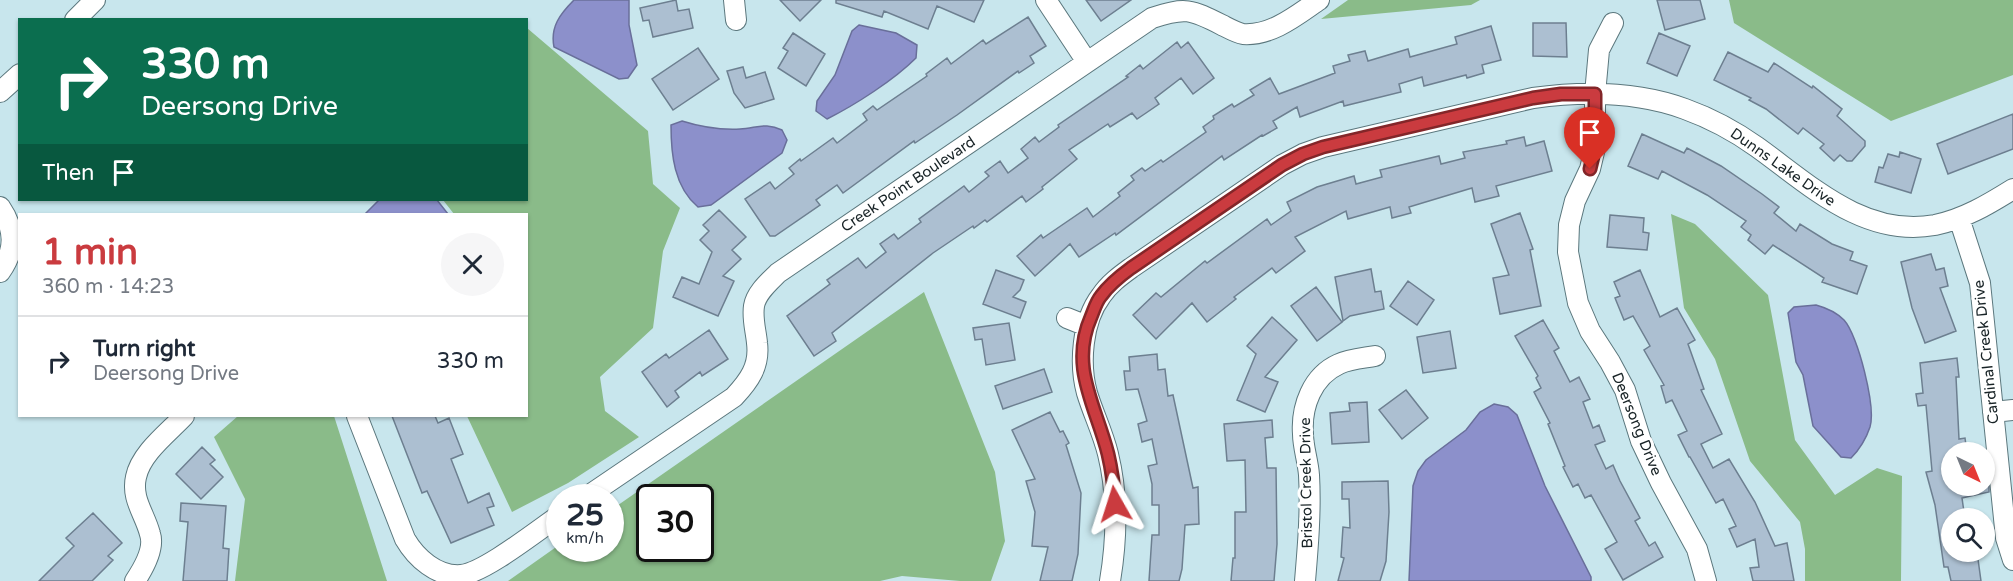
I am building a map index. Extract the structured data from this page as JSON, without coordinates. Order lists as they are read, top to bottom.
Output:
{
  "streets": {
    "street": [
      "Dunns Lake Drive",
      "Creek Point Boulevard",
      "Cardinal Creek Drive",
      "Deersong Drive",
      "Bristol Creek Drive"
    ]
  },
  "crossings": [
    ["Dunns Lake Drive", "Cardinal Creek Drive"],
    ["Dunns Lake Drive", "Deersong Drive"]
  ],
  "north": "bottom right",
  "page": {
    "turn": ["330 m", "Deersong Drive"],
    "then": "Then",
    "heading": ["1 min", "360 m · 14:23"],
    "list": [
      {
        "name": "Turn right",
        "note": "Deersong Drive",
        "value": "330 m"
      }
    ],
    "speed": "25 km/h",
    "limit": "30"
  }
}
